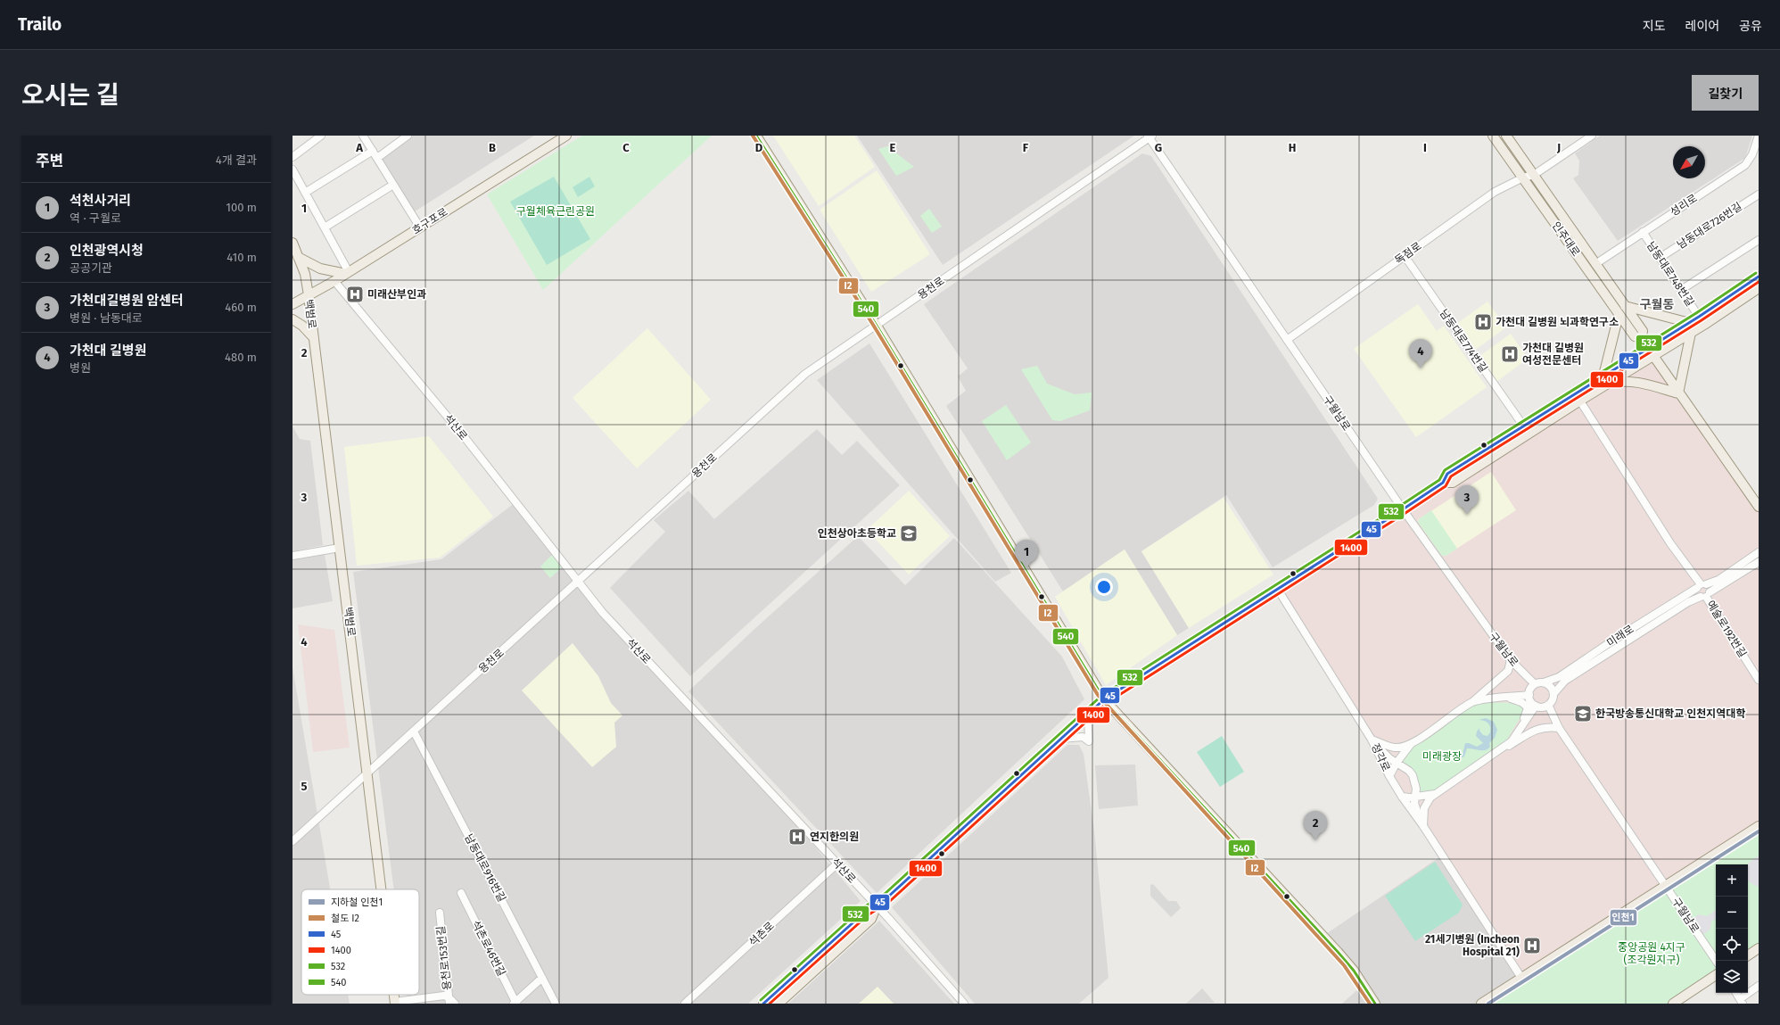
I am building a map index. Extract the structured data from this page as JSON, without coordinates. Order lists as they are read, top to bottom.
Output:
{
  "streets": {
    "main road": ["호구포로", "인주대로", "백범로"],
    "street": [
      "성리로",
      "남동대로726번길",
      "독점로",
      "남동대로748번길",
      "용천로",
      "남동대로774번길",
      "구월남로",
      "석산로",
      "예술로192번길",
      "미래로",
      "정각로",
      "남동대로916번길",
      "석촌로",
      "석촌로46번길",
      "용천로153번길"
    ]
  },
  "crossings": [
    ["성리로", "인주대로"],
    ["성리로", "남동대로748번길"],
    ["호구포로", "백범로"],
    ["호구포로", "석산로"],
    ["남동대로726번길", "남동대로748번길"],
    ["인주대로", "독점로"],
    ["독점로", "남동대로774번길"],
    ["독점로", "구월남로"],
    ["용천로", "백범로"],
    ["용천로", "구월남로"],
    ["용천로", "석산로"],
    ["용천로", "남동대로916번길"],
    ["구월남로", "미래로"],
    ["석산로", "석촌로"],
    ["예술로192번길", "미래로"]
  ],
  "districts": ["구월동"],
  "parks": ["구월체육근린공원", "미래광장", "중앙공원 4지구 (조각원지구)"],
  "places": {
    "hospital": [
      "미래산부인과",
      "가천대 길병원 뇌과학연구소",
      "가천대 길병원 여성전문센터",
      "연지한의원",
      "21세기병원 (Incheon Hospital 21)"
    ],
    "school or university": ["인천상아초등학교", "한국방송통신대학교 인천지역대학"]
  },
  "lines": [
    "rail line I2",
    "transit line 540",
    "transit line 532",
    "transit line 45",
    "transit line 1400",
    "metro line 인천1"
  ],
  "legend": [
    "지하철 인천1",
    "철도 I2",
    "45",
    "1400",
    "532",
    "540"
  ],
  "north": "bottom left",
  "page": {
    "header": "Trailo",
    "nav": ["지도", "레이어", "공유"],
    "title": "오시는 길",
    "buttons": "길찾기",
    "heading": ["주변", "4개 결과"],
    "list": [
      {
        "mark": "1",
        "name": "석천사거리",
        "note": "역 · 구월로",
        "value": "100 m"
      },
      {
        "mark": "2",
        "name": "인천광역시청",
        "note": "공공기관",
        "value": "410 m"
      },
      {
        "mark": "3",
        "name": "가천대길병원 암센터",
        "note": "병원 · 남동대로",
        "value": "460 m"
      },
      {
        "mark": "4",
        "name": "가천대 길병원",
        "note": "병원",
        "value": "480 m"
      }
    ],
    "pins": [
      "4",
      "3",
      "1",
      "2"
    ],
    "map_buttons": ["+", "−"]
  },
  "grid": {
    "columns": [
      "A",
      "B",
      "C",
      "D",
      "E",
      "F",
      "G",
      "H",
      "I",
      "J"
    ],
    "rows": [
      "1",
      "2",
      "3",
      "4",
      "5"
    ]
  }
}
